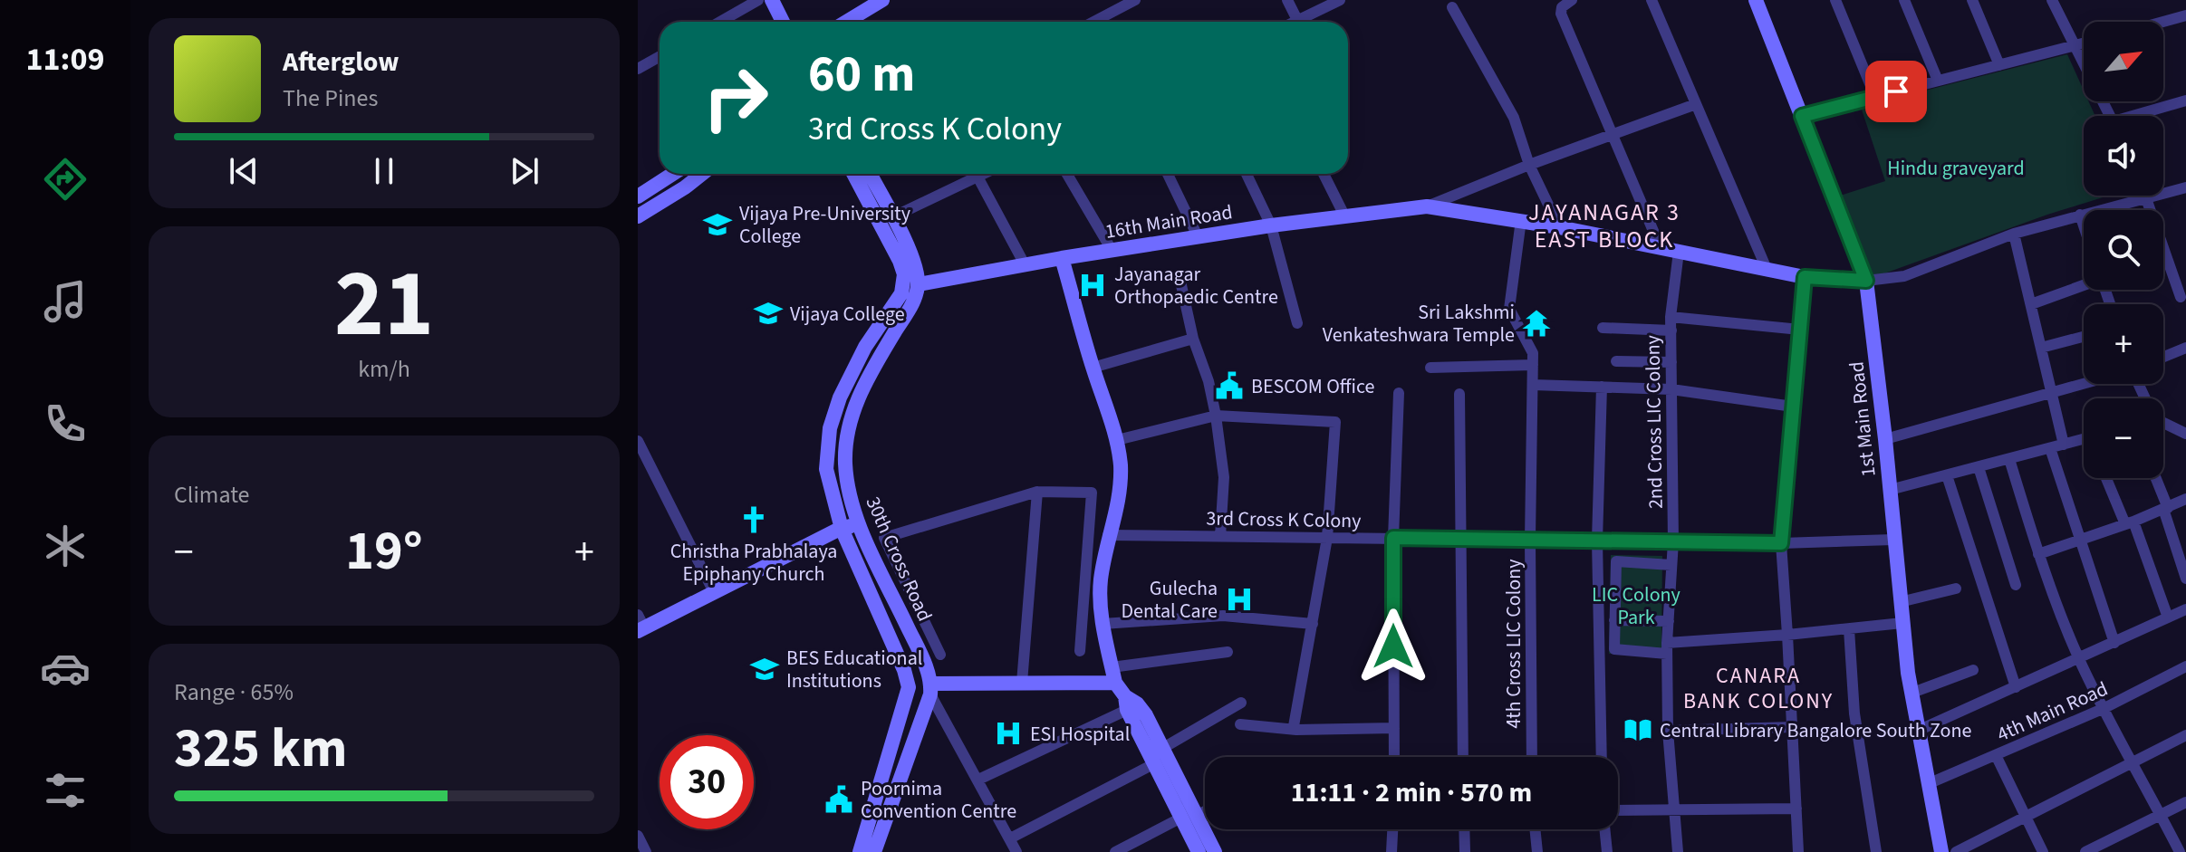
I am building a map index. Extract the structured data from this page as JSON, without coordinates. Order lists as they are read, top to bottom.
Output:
{
  "streets": {
    "street": [
      "16th Main Road",
      "1st Main Road",
      "2nd Cross LIC Colony",
      "3rd Cross K Colony",
      "30th Cross Road",
      "4th Cross LIC Colony",
      "4th Main Road"
    ]
  },
  "crossings": [
    ["16th Main Road", "1st Main Road"],
    ["16th Main Road", "2nd Cross LIC Colony"],
    ["16th Main Road", "30th Cross Road"],
    ["16th Main Road", "4th Cross LIC Colony"],
    ["1st Main Road", "3rd Cross K Colony"],
    ["1st Main Road", "4th Main Road"],
    ["2nd Cross LIC Colony", "3rd Cross K Colony"],
    ["3rd Cross K Colony", "4th Cross LIC Colony"]
  ],
  "districts": ["JAYANAGAR 3 EAST BLOCK", "CANARA BANK COLONY"],
  "parks": ["Hindu graveyard", "LIC Colony Park"],
  "places": {
    "school or university": ["Vijaya Pre-University College", "Vijaya College", "BES Educational Institutions"],
    "hospital": ["Jayanagar Orthopaedic Centre", "Gulecha Dental Care", "ESI Hospital"],
    "temple": ["Sri Lakshmi Venkateshwara Temple"],
    "public building": ["BESCOM Office", "Poornima Convention Centre"],
    "church": ["Christha Prabhalaya Epiphany Church"],
    "library": ["Central Library Bangalore South Zone"]
  },
  "north": "top right",
  "page": {
    "tabs": "11:09",
    "map_buttons": ["+", "−"],
    "turn": ["60 m", "3rd Cross K Colony"],
    "song": ["Afterglow", "The Pines"],
    "tile": [
      ["21", "km/h"],
      "Climate",
      ["Range · 65%", "325 km"]
    ],
    "heat": ["−", "19°", "+"],
    "limit": "30",
    "trip": "11:11 · 2 min · 570 m"
  }
}
